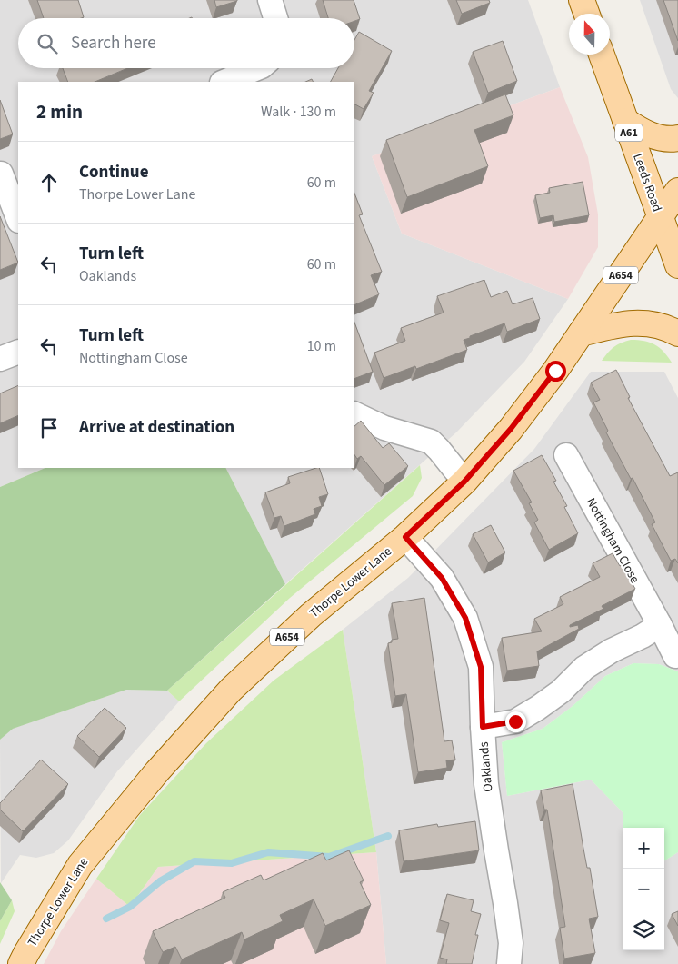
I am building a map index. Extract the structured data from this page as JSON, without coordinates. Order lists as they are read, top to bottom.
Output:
{
  "streets": {
    "main road": [
      "A61",
      "Leeds Road",
      "A654",
      "Thorpe Lower Lane"
    ],
    "street": ["Nottingham Close", "Oaklands"]
  },
  "crossings": [
    ["Leeds Road", "A654"],
    ["Leeds Road", "Thorpe Lower Lane"],
    ["A654", "Thorpe Lower Lane"],
    ["Thorpe Lower Lane", "Oaklands"]
  ],
  "north": "top",
  "page": {
    "search": "Search here",
    "heading": ["2 min", "Walk · 130 m"],
    "list": [
      ["Continue", "Thorpe Lower Lane", "60 m"],
      ["Turn left", "Oaklands", "60 m"],
      ["Turn left", "Nottingham Close", "10 m"],
      "Arrive at destination"
    ],
    "map_buttons": ["+", "−"]
  }
}
